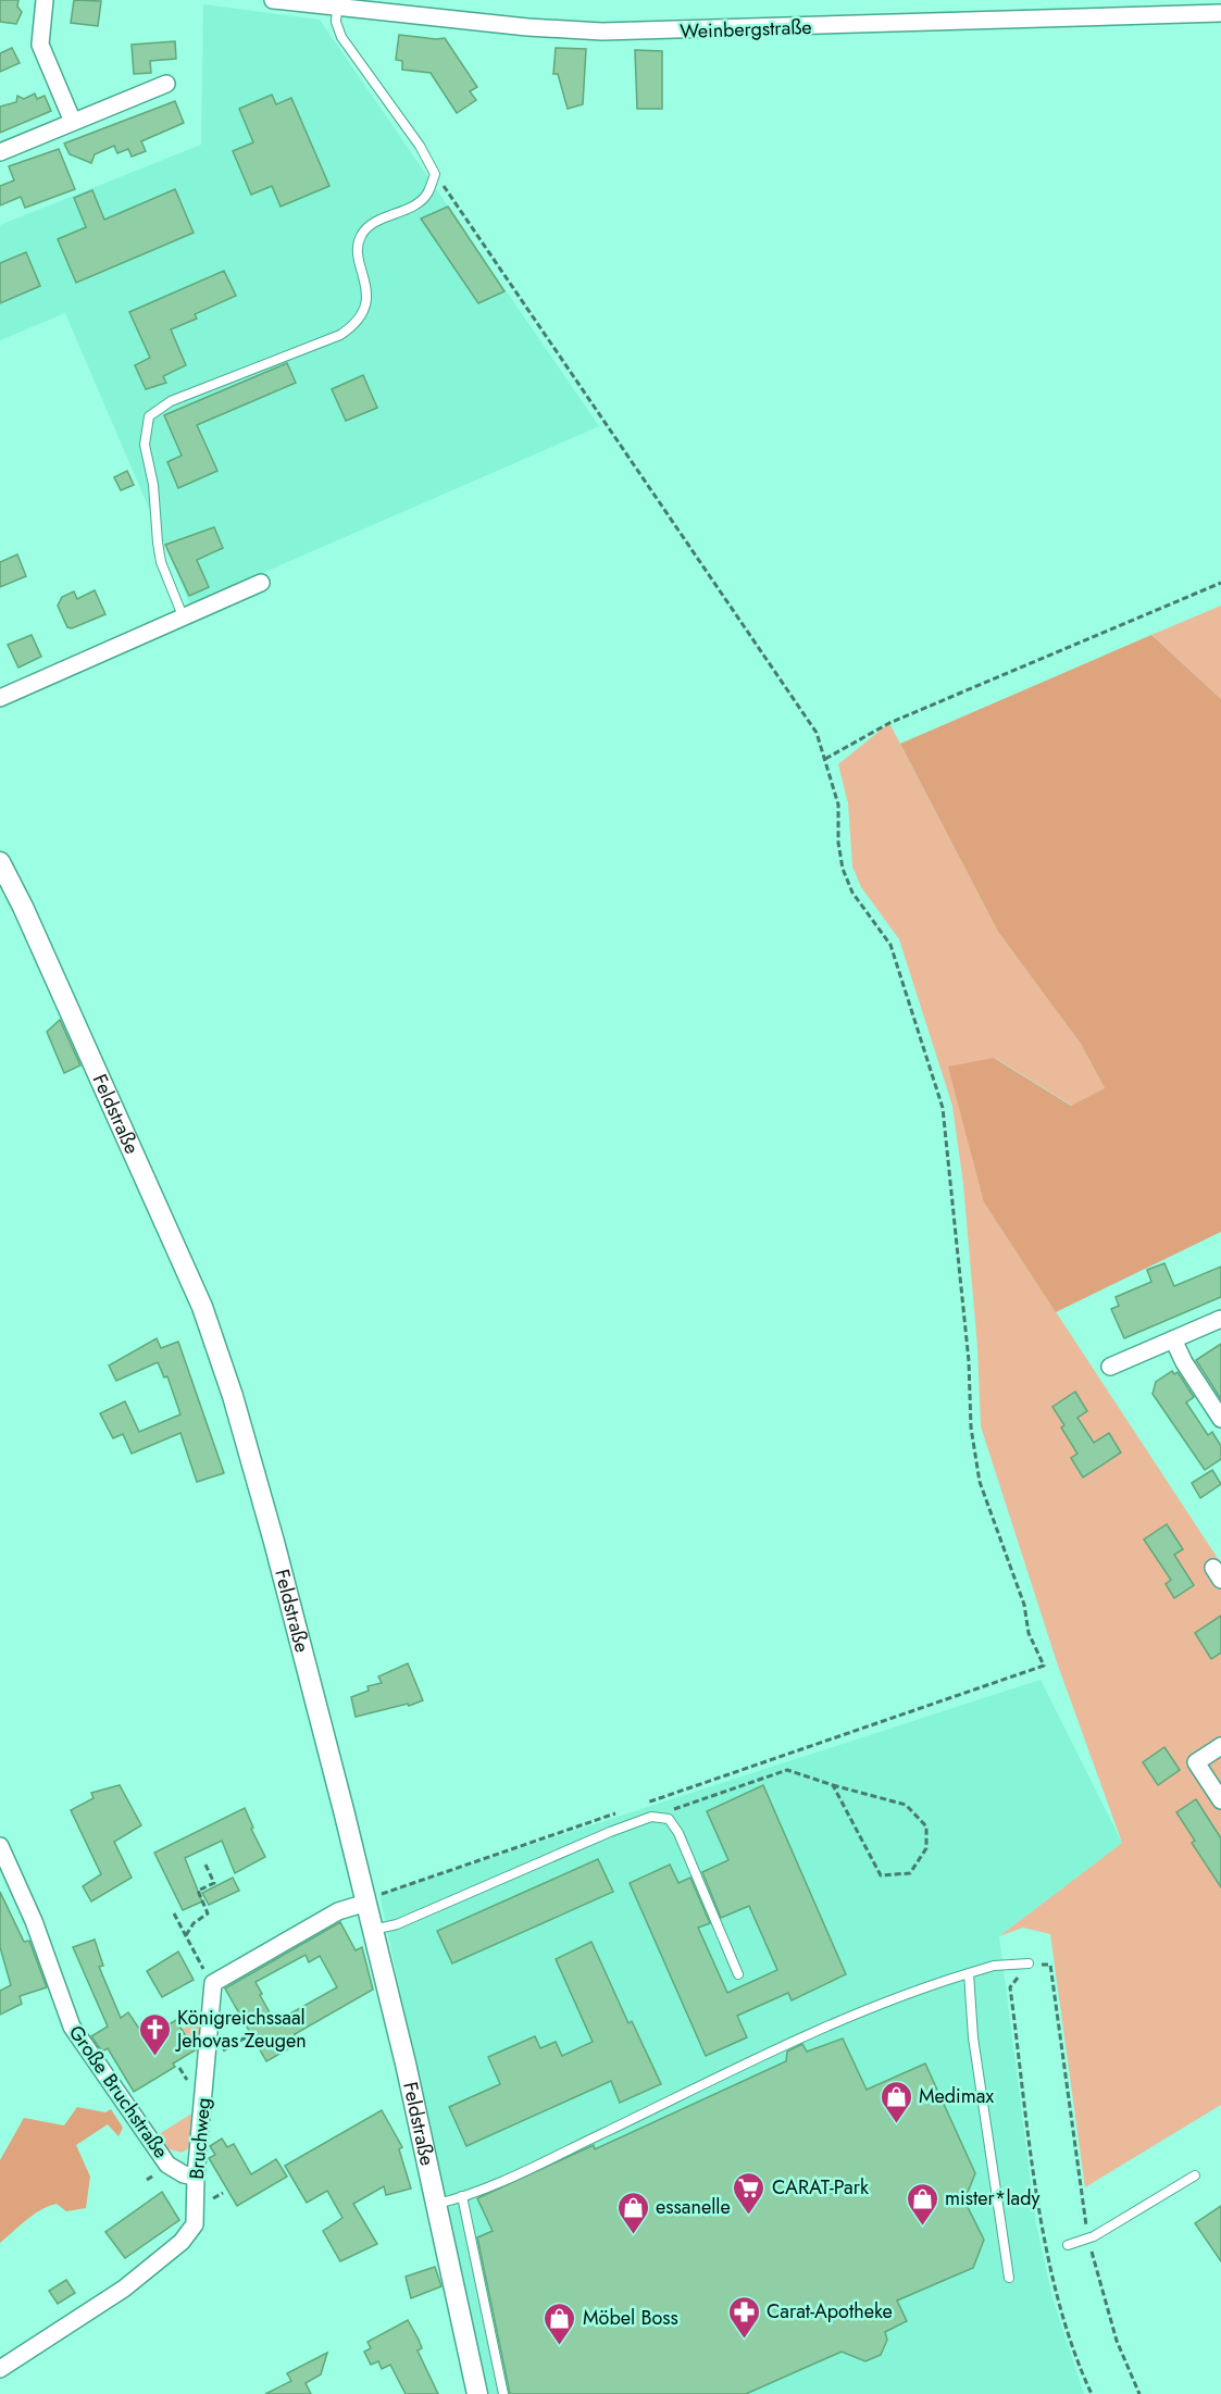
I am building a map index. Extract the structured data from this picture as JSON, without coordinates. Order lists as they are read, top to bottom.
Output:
{
  "streets": {
    "street": [
      "Weinbergstraße",
      "Feldstraße",
      "Große Bruchstraße",
      "Bruchweg"
    ]
  },
  "crossings": [
    ["Große Bruchstraße", "Bruchweg"]
  ],
  "places": {
    "church": ["Königreichssaal Jehovas Zeugen"],
    "shop": [
      "Medimax",
      "mister*lady",
      "essanelle",
      "Möbel Boss"
    ],
    "supermarket": ["CARAT-Park"],
    "pharmacy": ["Carat-Apotheke"]
  }
}
